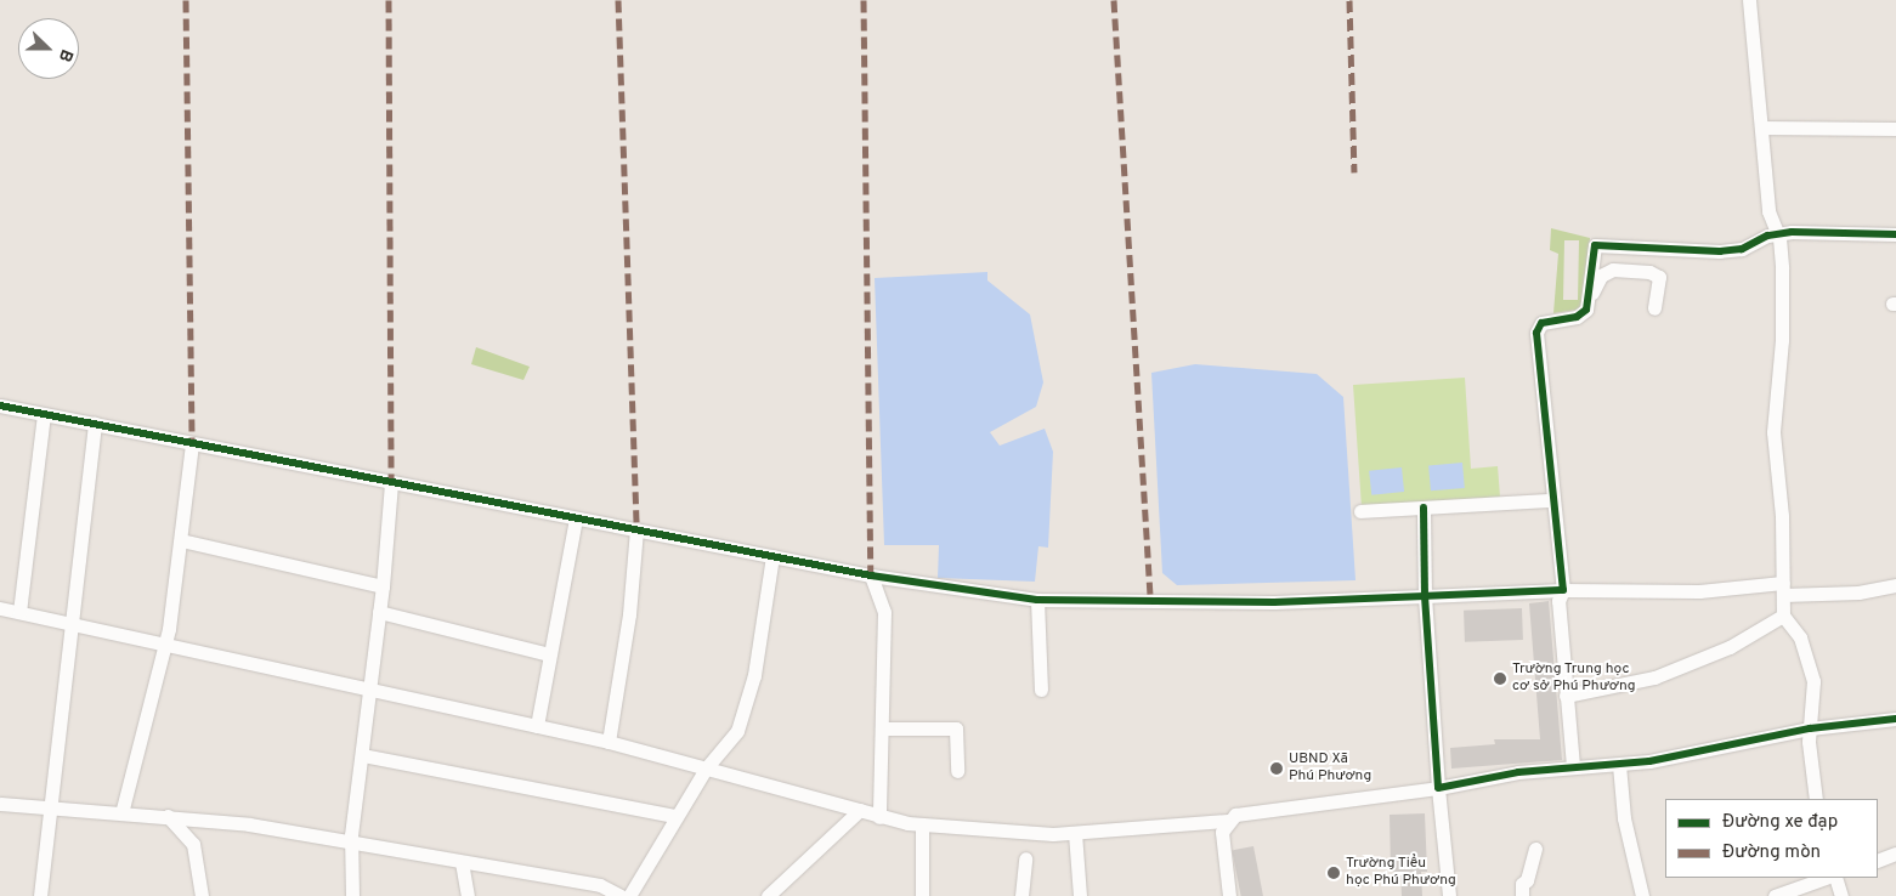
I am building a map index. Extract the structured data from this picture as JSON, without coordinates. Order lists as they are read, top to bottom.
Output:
{
  "places": ["Trường Trung học cơ sở Phú Phương", "UBND Xã Phú Phương", "Trường Tiểu học Phú Phương"],
  "legend": ["Đường xe đạp", "Đường mòn"],
  "north": "right"
}
